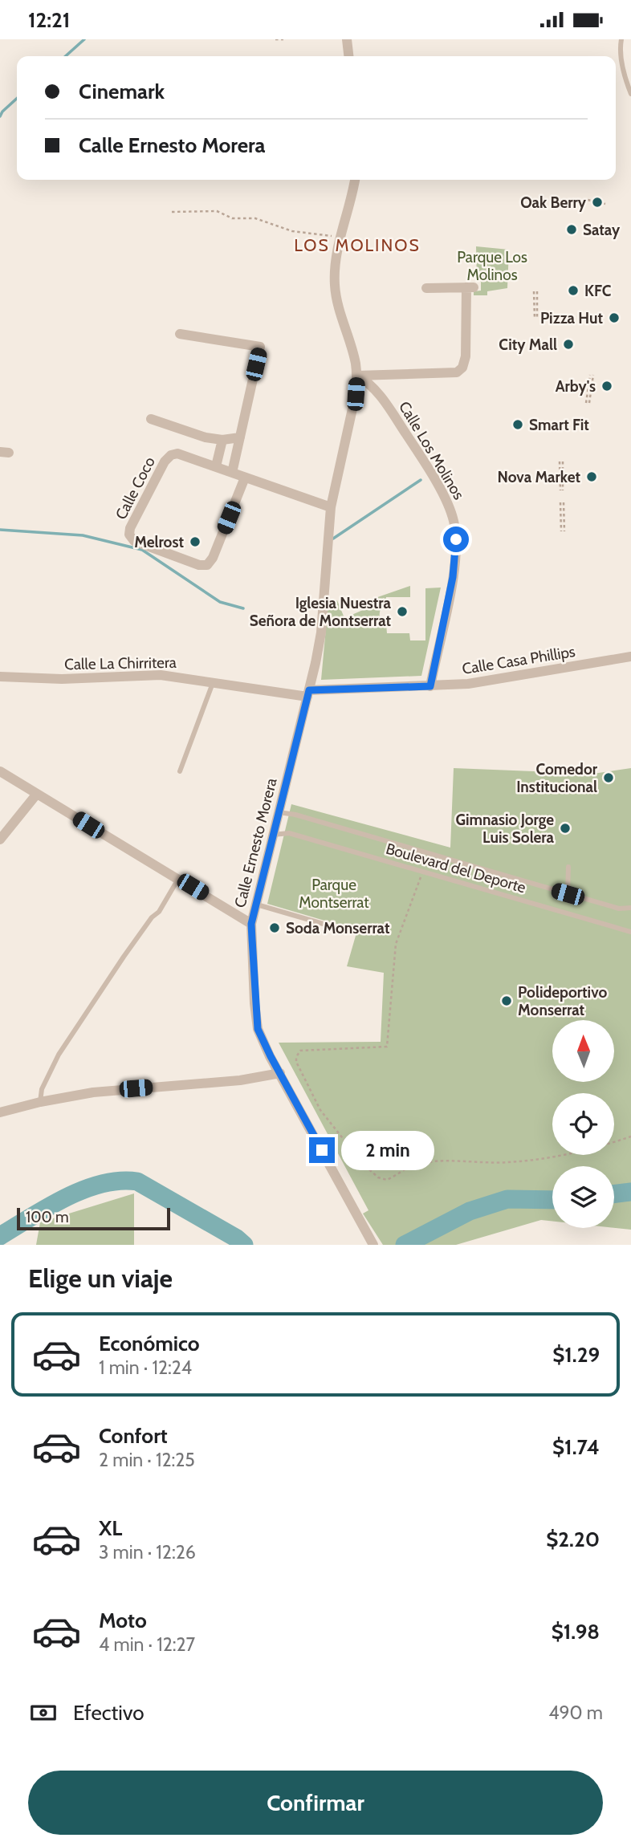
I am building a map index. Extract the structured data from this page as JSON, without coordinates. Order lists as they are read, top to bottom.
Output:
{
  "streets": {
    "street": [
      "Calle Los Molinos",
      "Calle Coco",
      "Calle Casa Phillips",
      "Calle La Chirritera",
      "Calle Ernesto Morera"
    ],
    "lane": ["Boulevard del Deporte"]
  },
  "crossings": [
    ["Calle Los Molinos", "Calle Casa Phillips"],
    ["Calle Los Molinos", "Calle Ernesto Morera"],
    ["Calle Coco", "Calle Ernesto Morera"],
    ["Calle Casa Phillips", "Calle La Chirritera"],
    ["Calle Casa Phillips", "Calle Ernesto Morera"],
    ["Calle La Chirritera", "Calle Ernesto Morera"],
    ["Calle Ernesto Morera", "Boulevard del Deporte"]
  ],
  "districts": ["LOS MOLINOS"],
  "parks": ["Parque Los Molinos", "Parque Montserrat"],
  "places": [
    "Oak Berry",
    "Satay",
    "KFC",
    "Pizza Hut",
    "City Mall",
    "Arby's",
    "Smart Fit",
    "Nova Market",
    "Melrost",
    "Iglesia Nuestra Señora de Montserrat",
    "Comedor Institucional",
    "Gimnasio Jorge Luis Solera",
    "Soda Monserrat",
    "Polideportivo Monserrat"
  ],
  "scale_bar": "100 m",
  "north": "top",
  "page": {
    "status": "12:21",
    "banner": ["Cinemark", "Calle Ernesto Morera"],
    "bubble": "2 min",
    "scale": "100 m",
    "heading": "Elige un viaje",
    "list": [
      {
        "name": "Económico",
        "note": "1 min · 12:24",
        "value": "$1.29"
      },
      {
        "name": "Confort",
        "note": "2 min · 12:25",
        "value": "$1.74"
      },
      {
        "name": "XL",
        "note": "3 min · 12:26",
        "value": "$2.20"
      },
      {
        "name": "Moto",
        "note": "4 min · 12:27",
        "value": "$1.98"
      }
    ],
    "pay": ["Efectivo", "490 m"],
    "buttons": "Confirmar"
  }
}
